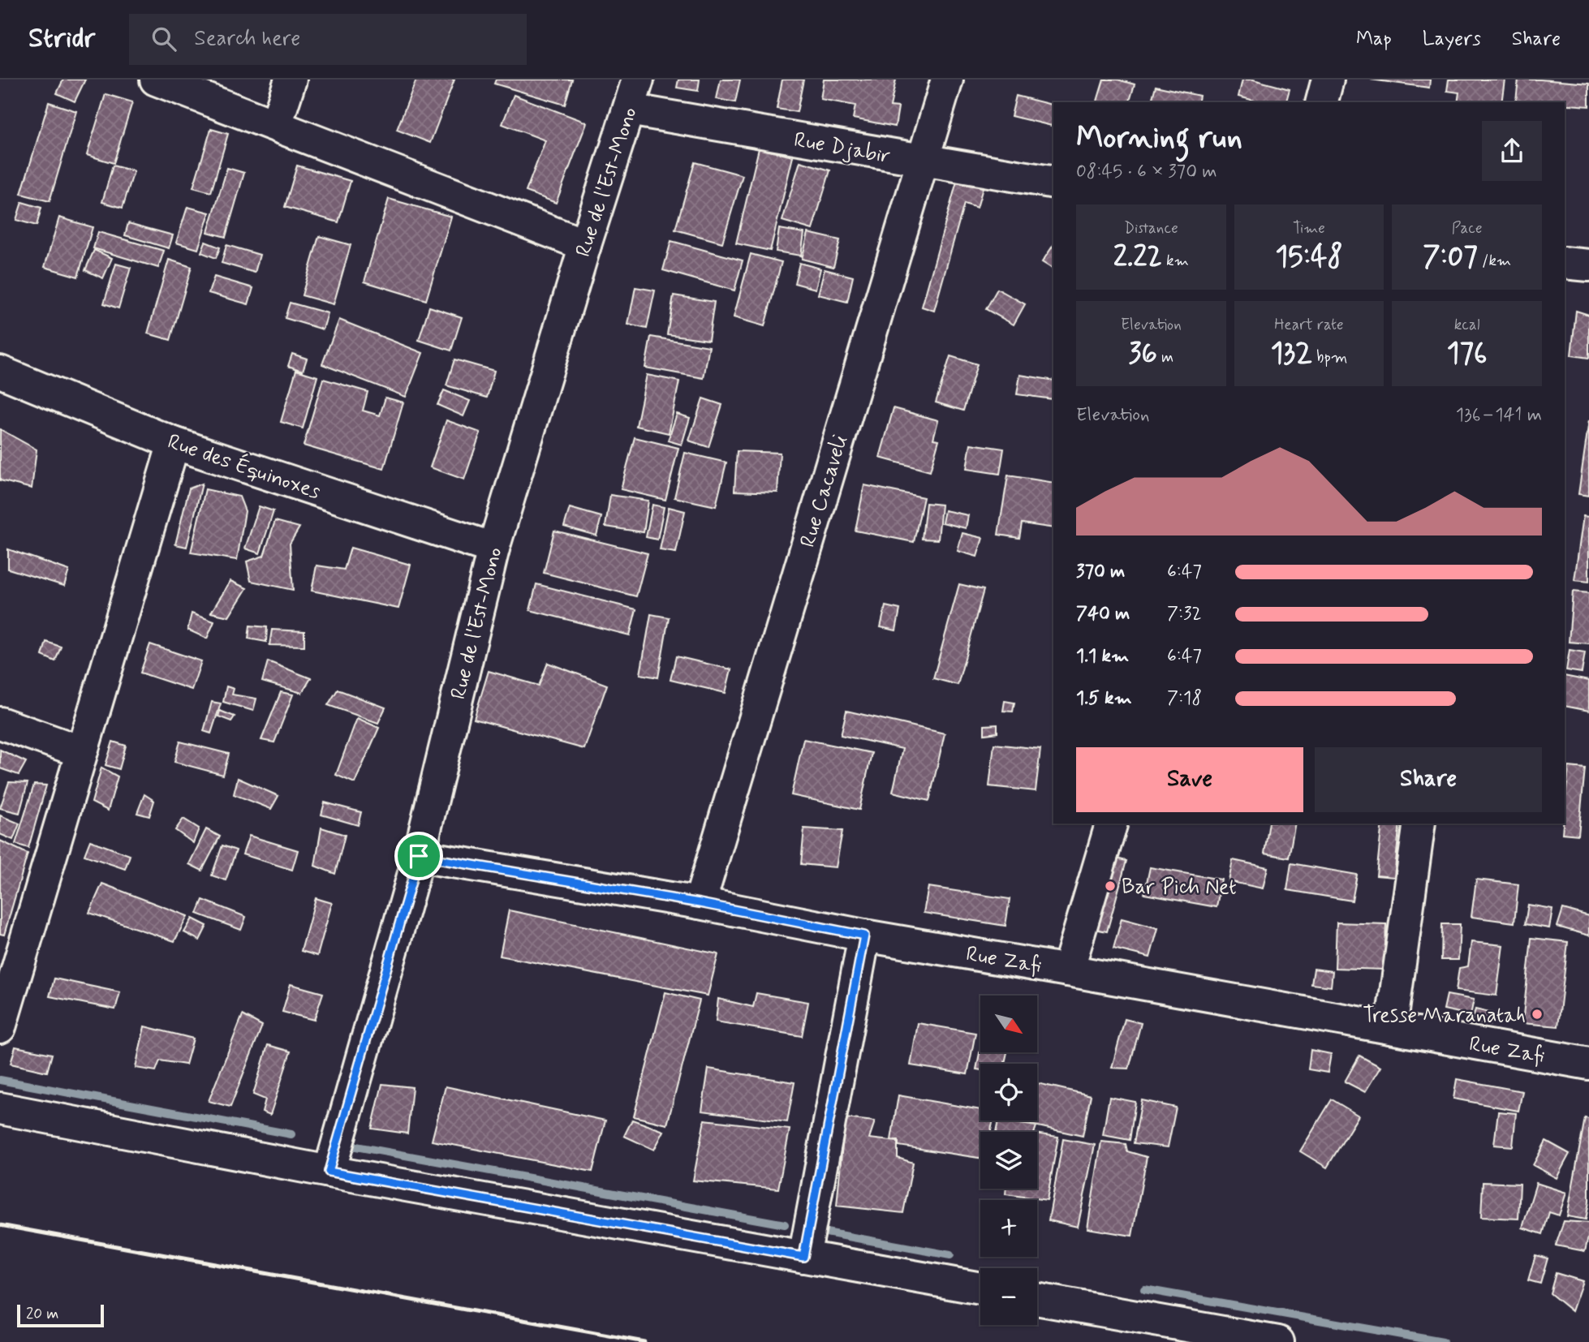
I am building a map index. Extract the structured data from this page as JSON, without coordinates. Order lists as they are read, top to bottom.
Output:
{
  "streets": {
    "street": [
      "Rue Djabir",
      "Rue de l'Est-Mono",
      "Rue des Équinoxes",
      "Rue Cacaveli",
      "Rue Zafi"
    ]
  },
  "crossings": [
    ["Rue Djabir", "Rue de l'Est-Mono"],
    ["Rue Djabir", "Rue Cacaveli"],
    ["Rue de l'Est-Mono", "Rue des Équinoxes"],
    ["Rue de l'Est-Mono", "Rue Zafi"],
    ["Rue Cacaveli", "Rue Zafi"]
  ],
  "places": ["Bar Pich Net", "Tresse Maranatah"],
  "scale_bar": "20 m",
  "north": "bottom right",
  "page": {
    "header": "Stridr",
    "search": "Search here",
    "nav": ["Map", "Layers", "Share"],
    "heading": ["Morning run", "08:45 · 6 × 370 m"],
    "stats": [
      ["Distance", "2.22 km"],
      ["Time", "15:48"],
      ["Pace", "7:07 /km"],
      ["Elevation", "36 m"],
      ["Heart rate", "132 bpm"],
      ["kcal", "176"]
    ],
    "chart": ["Elevation", "136–141 m"],
    "list": [
      {
        "name": "370 m",
        "note": "6:47"
      },
      {
        "name": "740 m",
        "note": "7:32"
      },
      {
        "name": "1.1 km",
        "note": "6:47"
      },
      {
        "name": "1.5 km",
        "note": "7:18"
      }
    ],
    "buttons": ["Save", "Share"],
    "map_buttons": ["+", "−"],
    "scale": "20 m"
  }
}
